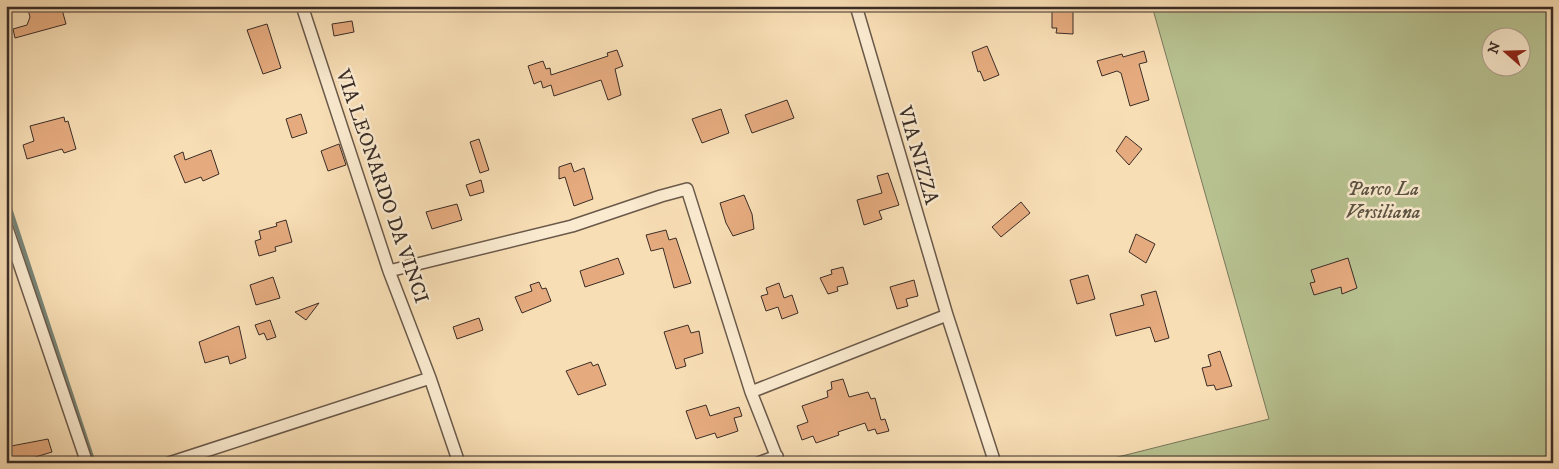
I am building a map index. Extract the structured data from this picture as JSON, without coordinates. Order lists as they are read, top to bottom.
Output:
{
  "streets": {
    "street": ["VIA NIZZA", "VIA LEONARDO DA VINCI"]
  },
  "parks": ["Parco La Versiliana"],
  "north": "left"
}
